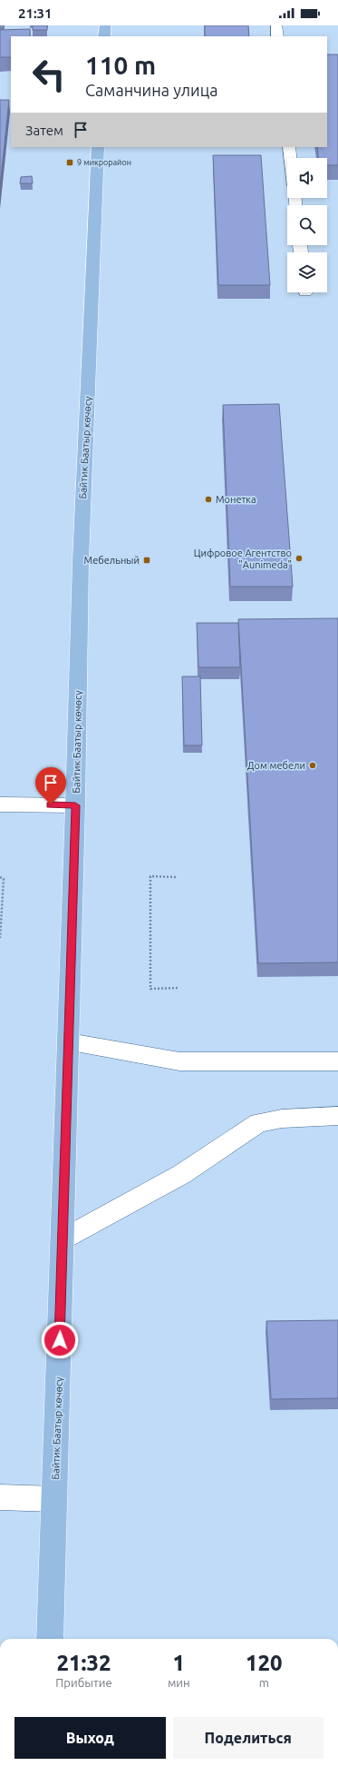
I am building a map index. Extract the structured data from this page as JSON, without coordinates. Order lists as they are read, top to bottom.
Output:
{
  "streets": {
    "main road": ["Байтик Баатыр көчөсү"]
  },
  "places": {
    "transit": ["9 микрорайон", "Мебельный"],
    "other": ["Монетка", "Цифровое Агентство \"Aunimeda\"", "Дом мебели"]
  },
  "page": {
    "status": "21:31",
    "turn": ["110 m", "Саманчина улица"],
    "then": "Затем",
    "eta": [
      "21:32",
      "Прибытие",
      "1",
      "мин",
      "120",
      "m"
    ],
    "buttons": ["Выход", "Поделиться"]
  }
}
